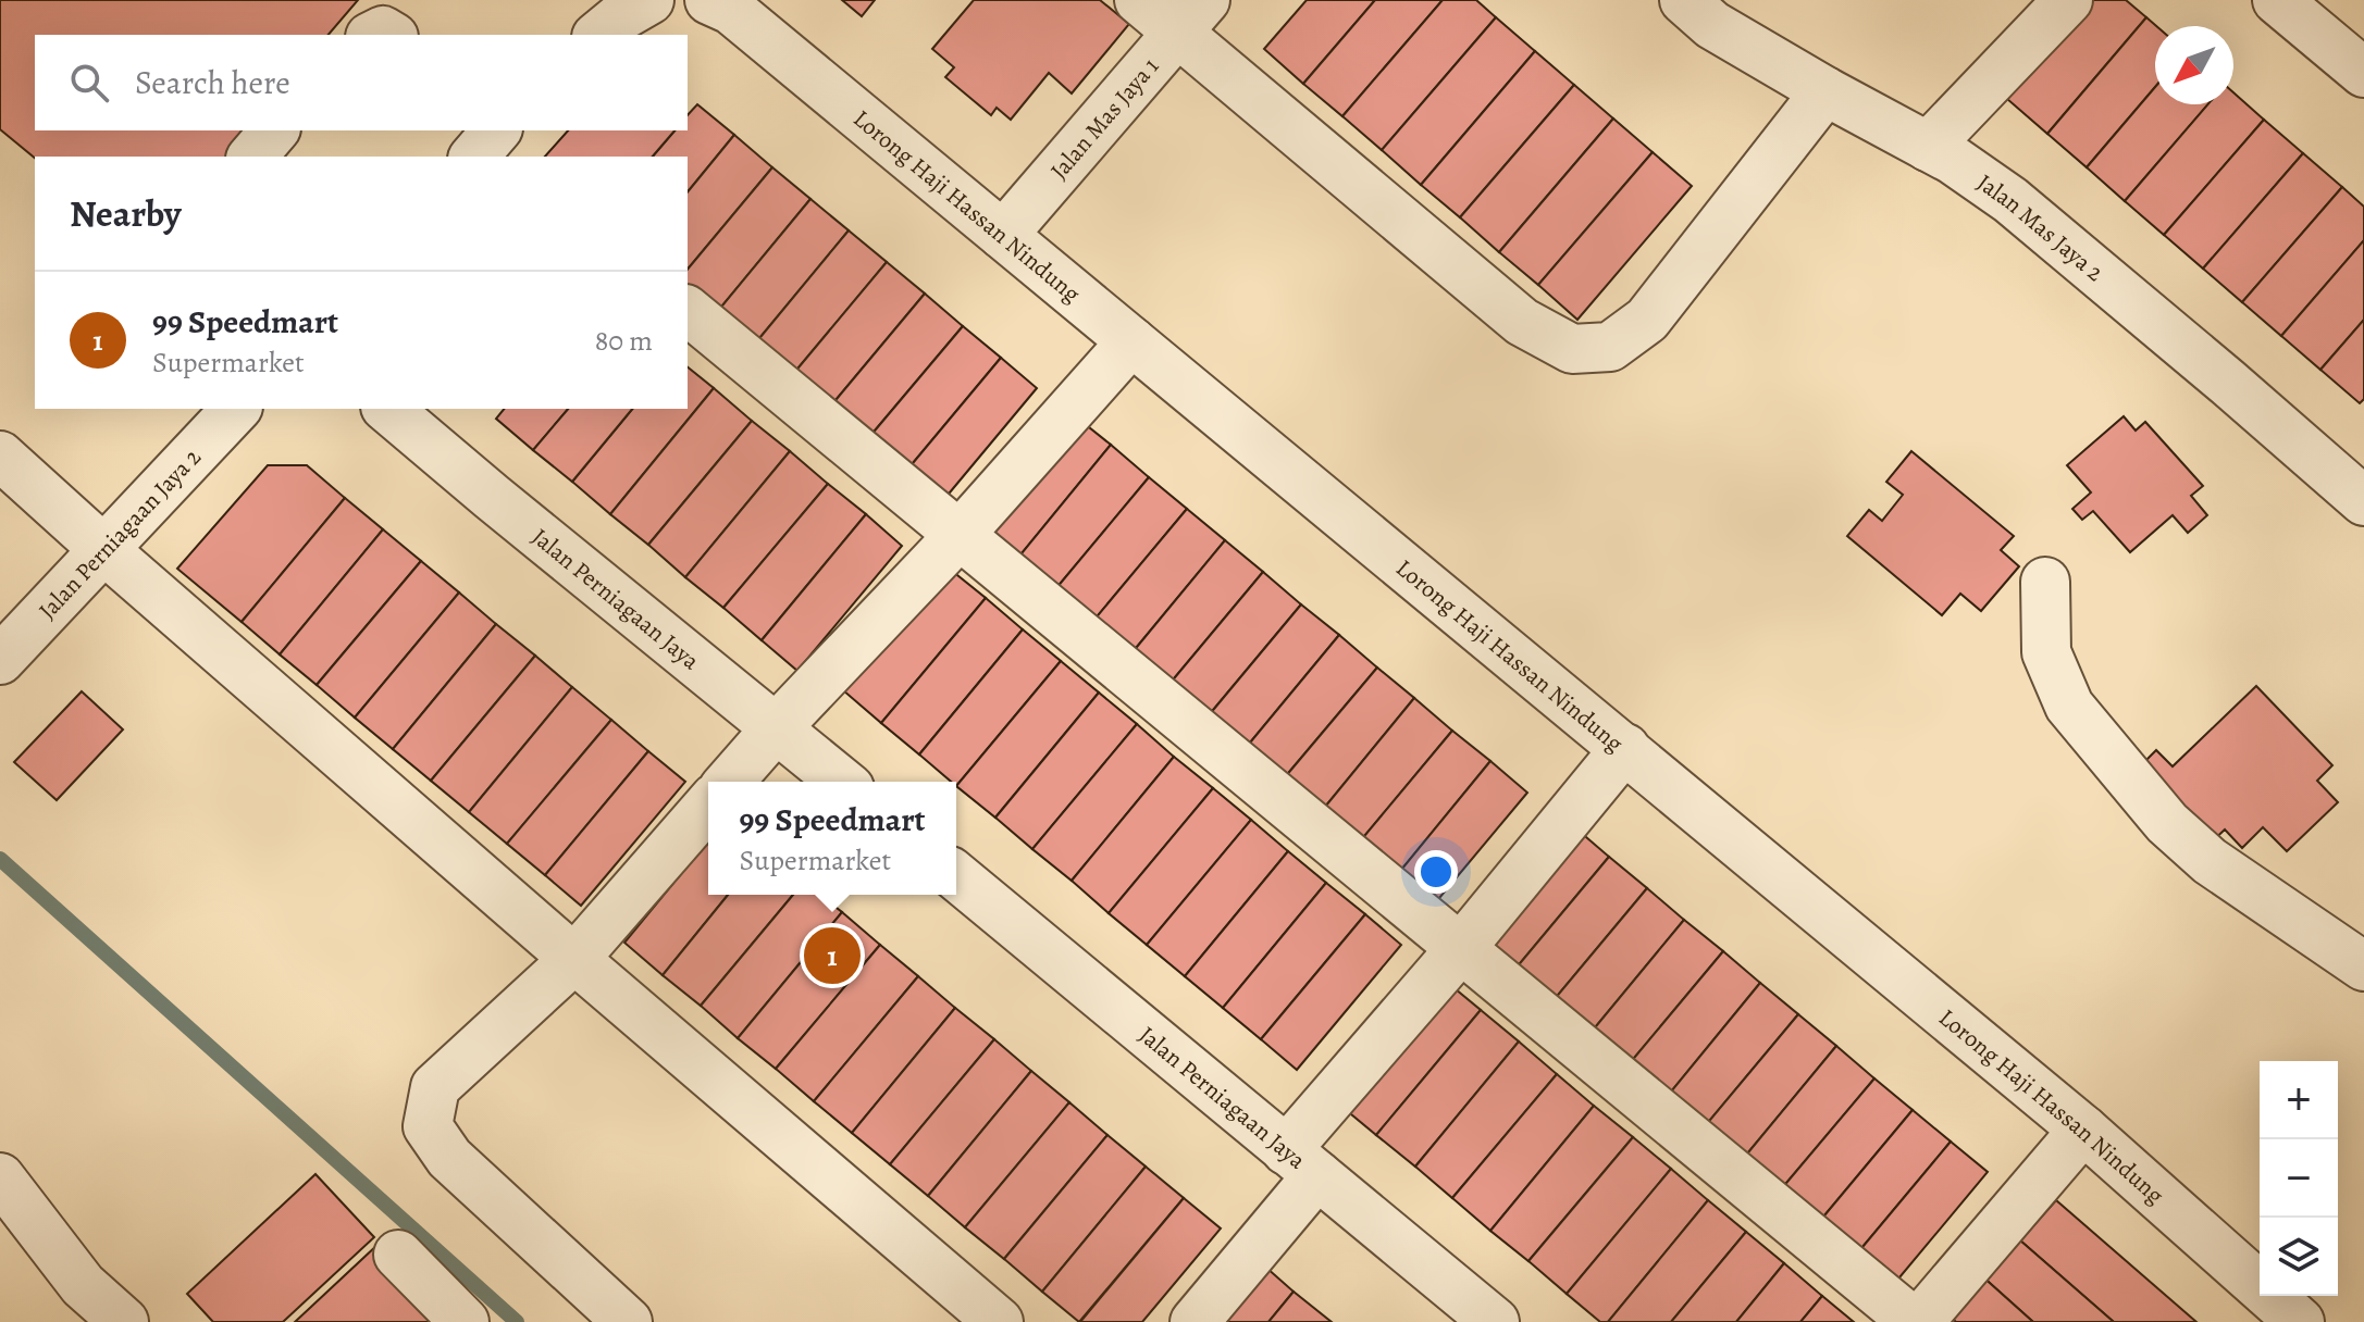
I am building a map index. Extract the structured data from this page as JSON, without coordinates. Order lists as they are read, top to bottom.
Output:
{
  "streets": {
    "street": [
      "Jalan Mas Jaya 1",
      "Lorong Haji Hassan Nindung",
      "Jalan Mas Jaya 2",
      "Jalan Perniagaan Jaya 2",
      "Jalan Perniagaan Jaya"
    ]
  },
  "crossings": [
    ["Jalan Mas Jaya 1", "Lorong Haji Hassan Nindung"]
  ],
  "north": "bottom left",
  "page": {
    "search": "Search here",
    "heading": "Nearby",
    "list": [
      {
        "mark": "1",
        "name": "99 Speedmart",
        "note": "Supermarket",
        "value": "80 m"
      }
    ],
    "popup": ["99 Speedmart", "Supermarket"],
    "pins": "1",
    "map_buttons": ["+", "−"]
  }
}
